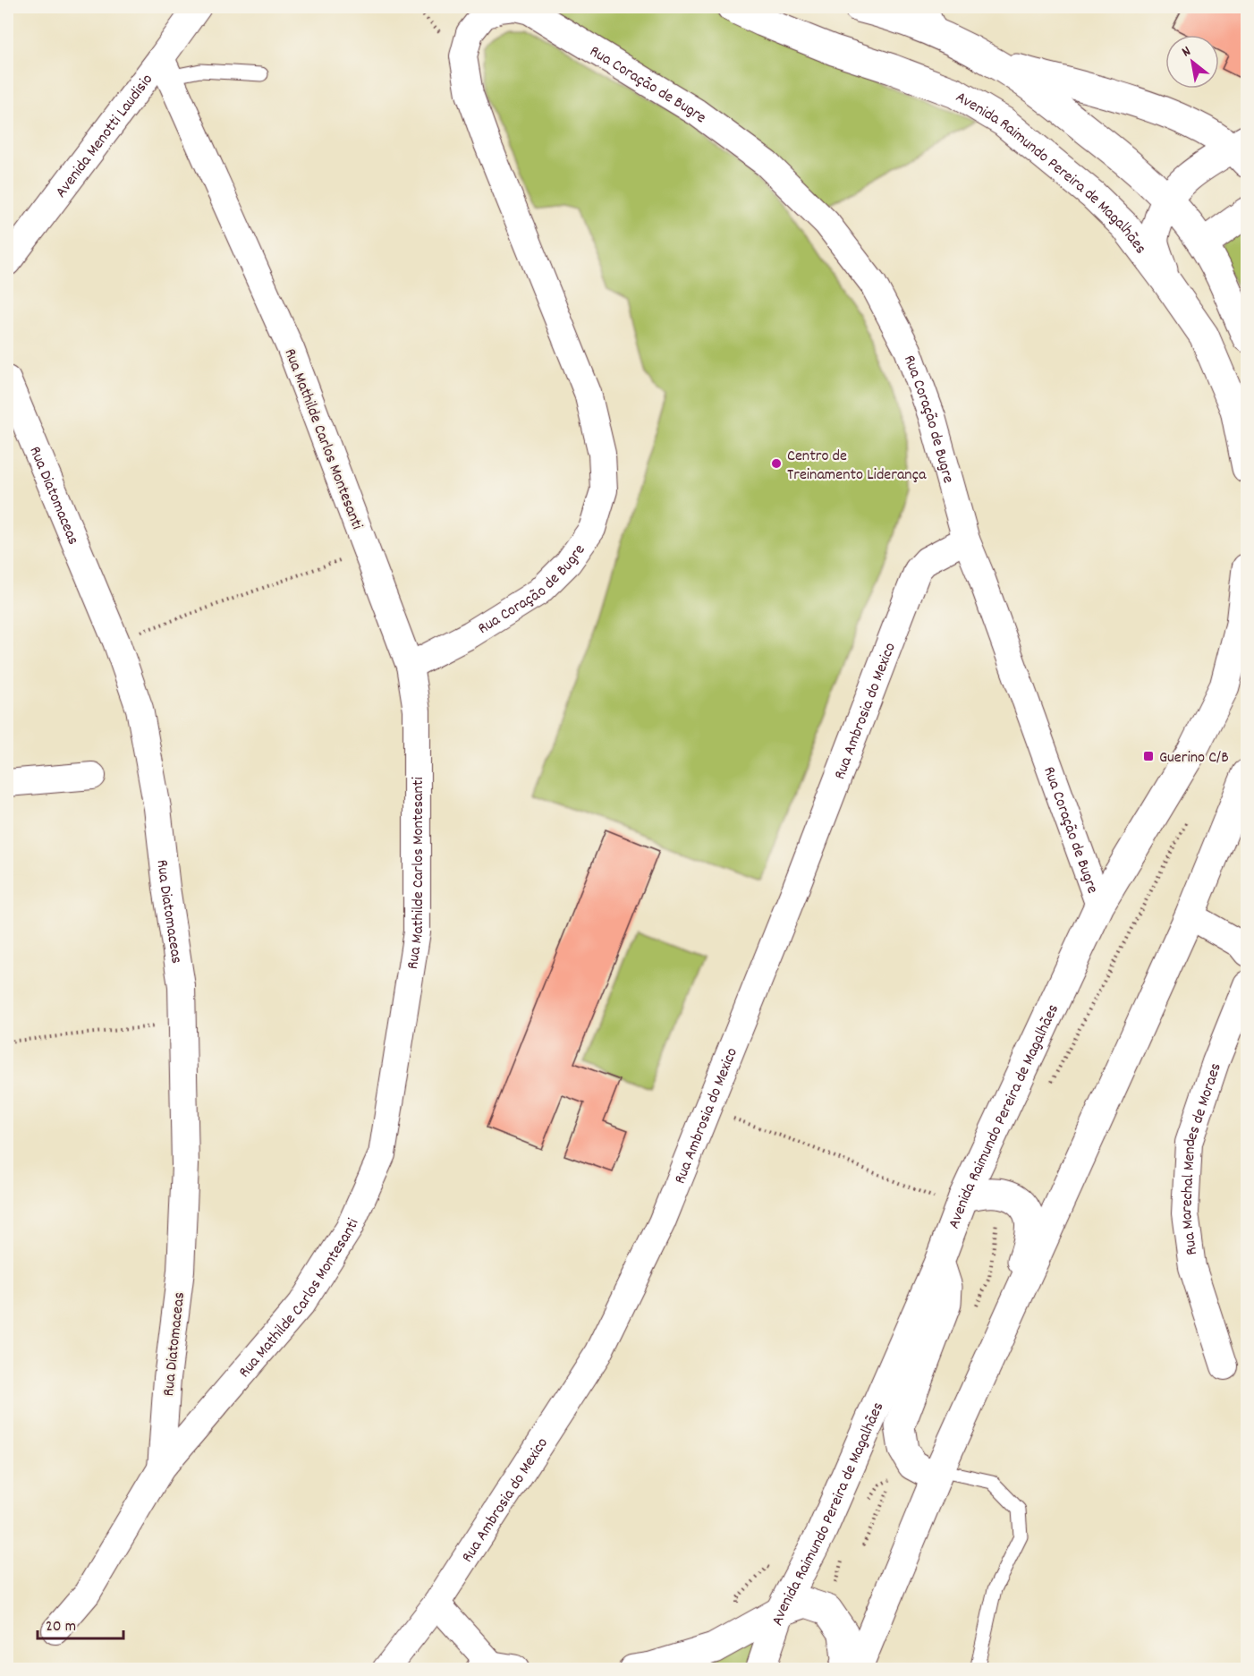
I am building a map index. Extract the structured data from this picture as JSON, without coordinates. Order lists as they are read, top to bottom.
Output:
{
  "streets": {
    "main road": ["Avenida Raimundo Pereira de Magalhães"],
    "street": [
      "Rua Coração de Bugre",
      "Avenida Menotti Laudisio",
      "Rua Mathilde Carlos Montesanti",
      "Rua Diatomaceas",
      "Rua Ambrosia do Mexico",
      "Rua Marechal Mendes de Moraes"
    ]
  },
  "crossings": [
    ["Rua Coração de Bugre", "Avenida Raimundo Pereira de Magalhães"],
    ["Rua Coração de Bugre", "Rua Mathilde Carlos Montesanti"],
    ["Rua Coração de Bugre", "Rua Ambrosia do Mexico"],
    ["Avenida Menotti Laudisio", "Rua Mathilde Carlos Montesanti"],
    ["Rua Mathilde Carlos Montesanti", "Rua Diatomaceas"]
  ],
  "places": {
    "other": ["Centro de Treinamento Liderança"],
    "transit": ["Guerino C/B"]
  },
  "scale_bar": "20 m",
  "north": "top left"
}
